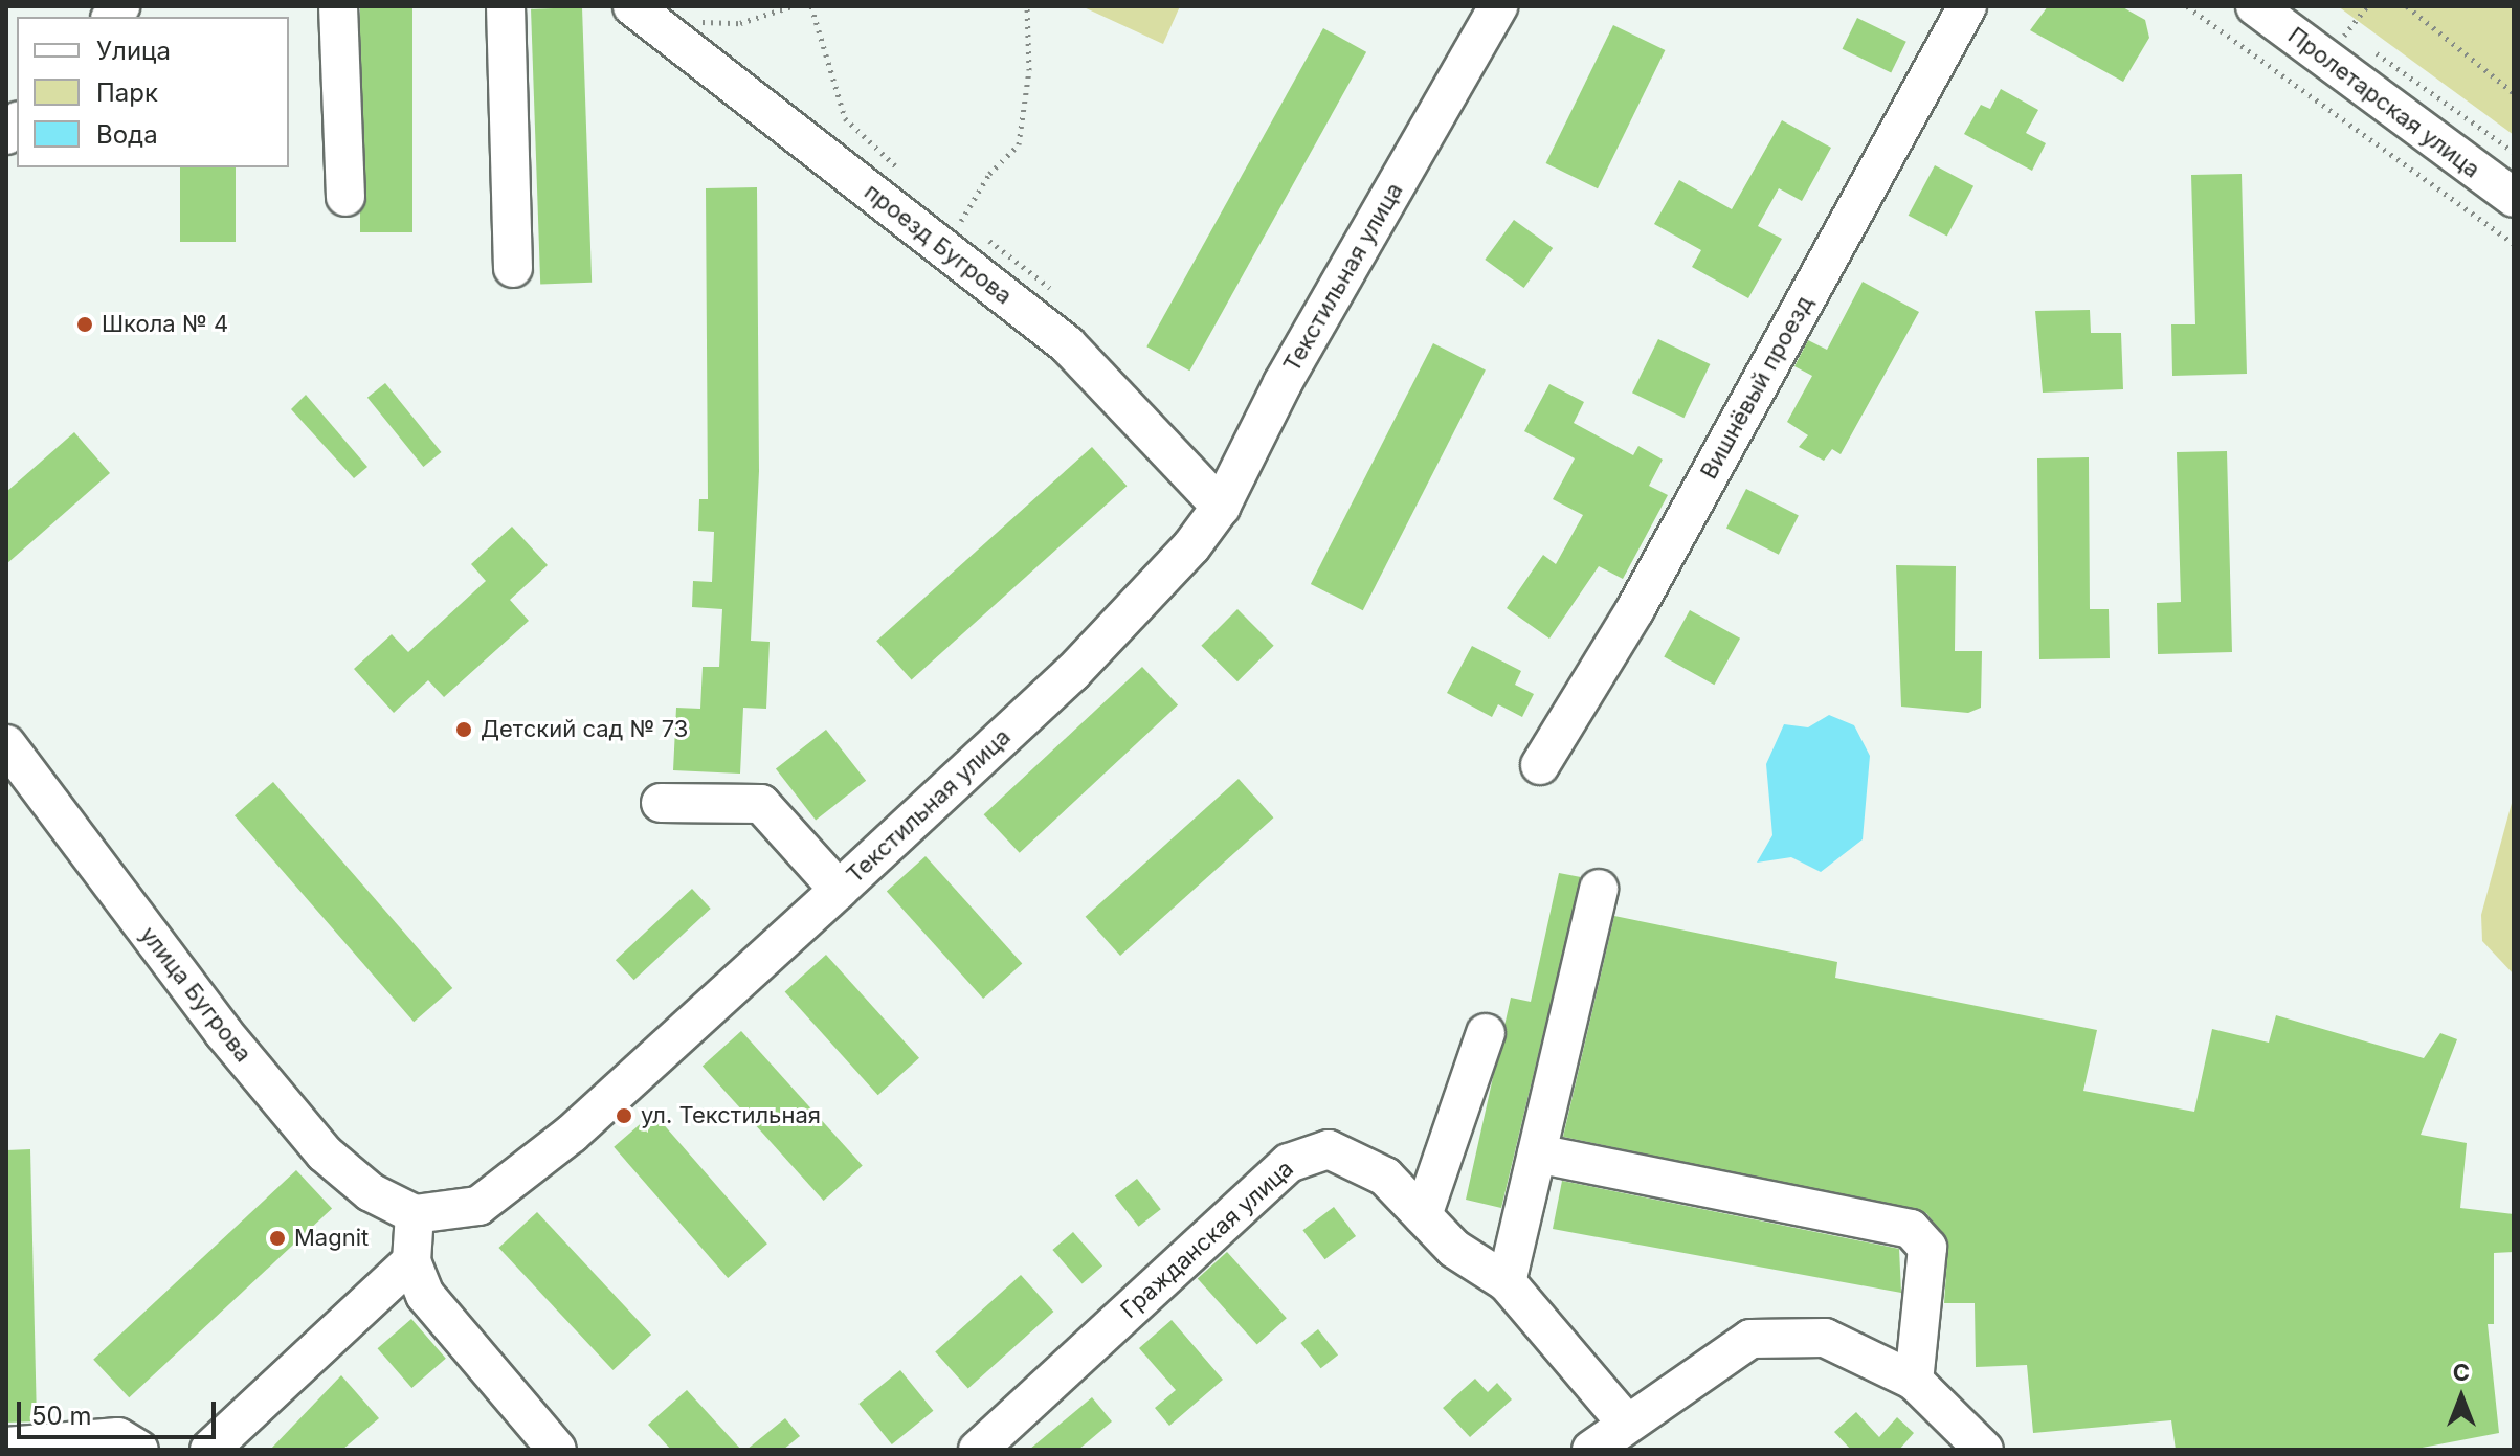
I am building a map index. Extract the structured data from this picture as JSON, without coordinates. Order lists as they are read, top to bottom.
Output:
{
  "streets": {
    "street": [
      "Пролетарская улица",
      "проезд Бугрова",
      "Текстильная улица",
      "Вишнёвый проезд",
      "улица Бугрова",
      "Гражданская улица"
    ]
  },
  "crossings": [
    ["проезд Бугрова", "Текстильная улица"],
    ["Текстильная улица", "улица Бугрова"]
  ],
  "places": [
    "Школа № 4",
    "Детский сад № 73",
    "ул. Текстильная",
    "Magnit"
  ],
  "legend": ["Улица", "Парк", "Вода"],
  "scale_bar": "50 m",
  "north": "top"
}
